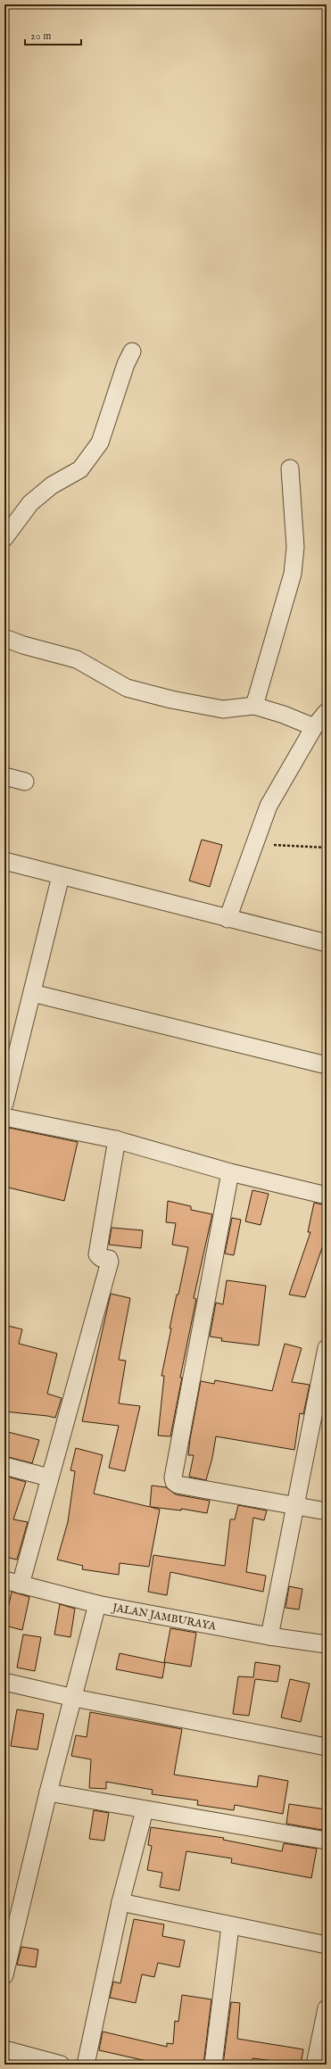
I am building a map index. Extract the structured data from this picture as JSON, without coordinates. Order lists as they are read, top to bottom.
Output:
{
  "streets": {
    "street": ["JALAN JAMBURAYA"]
  },
  "scale_bar": "20 m"
}
